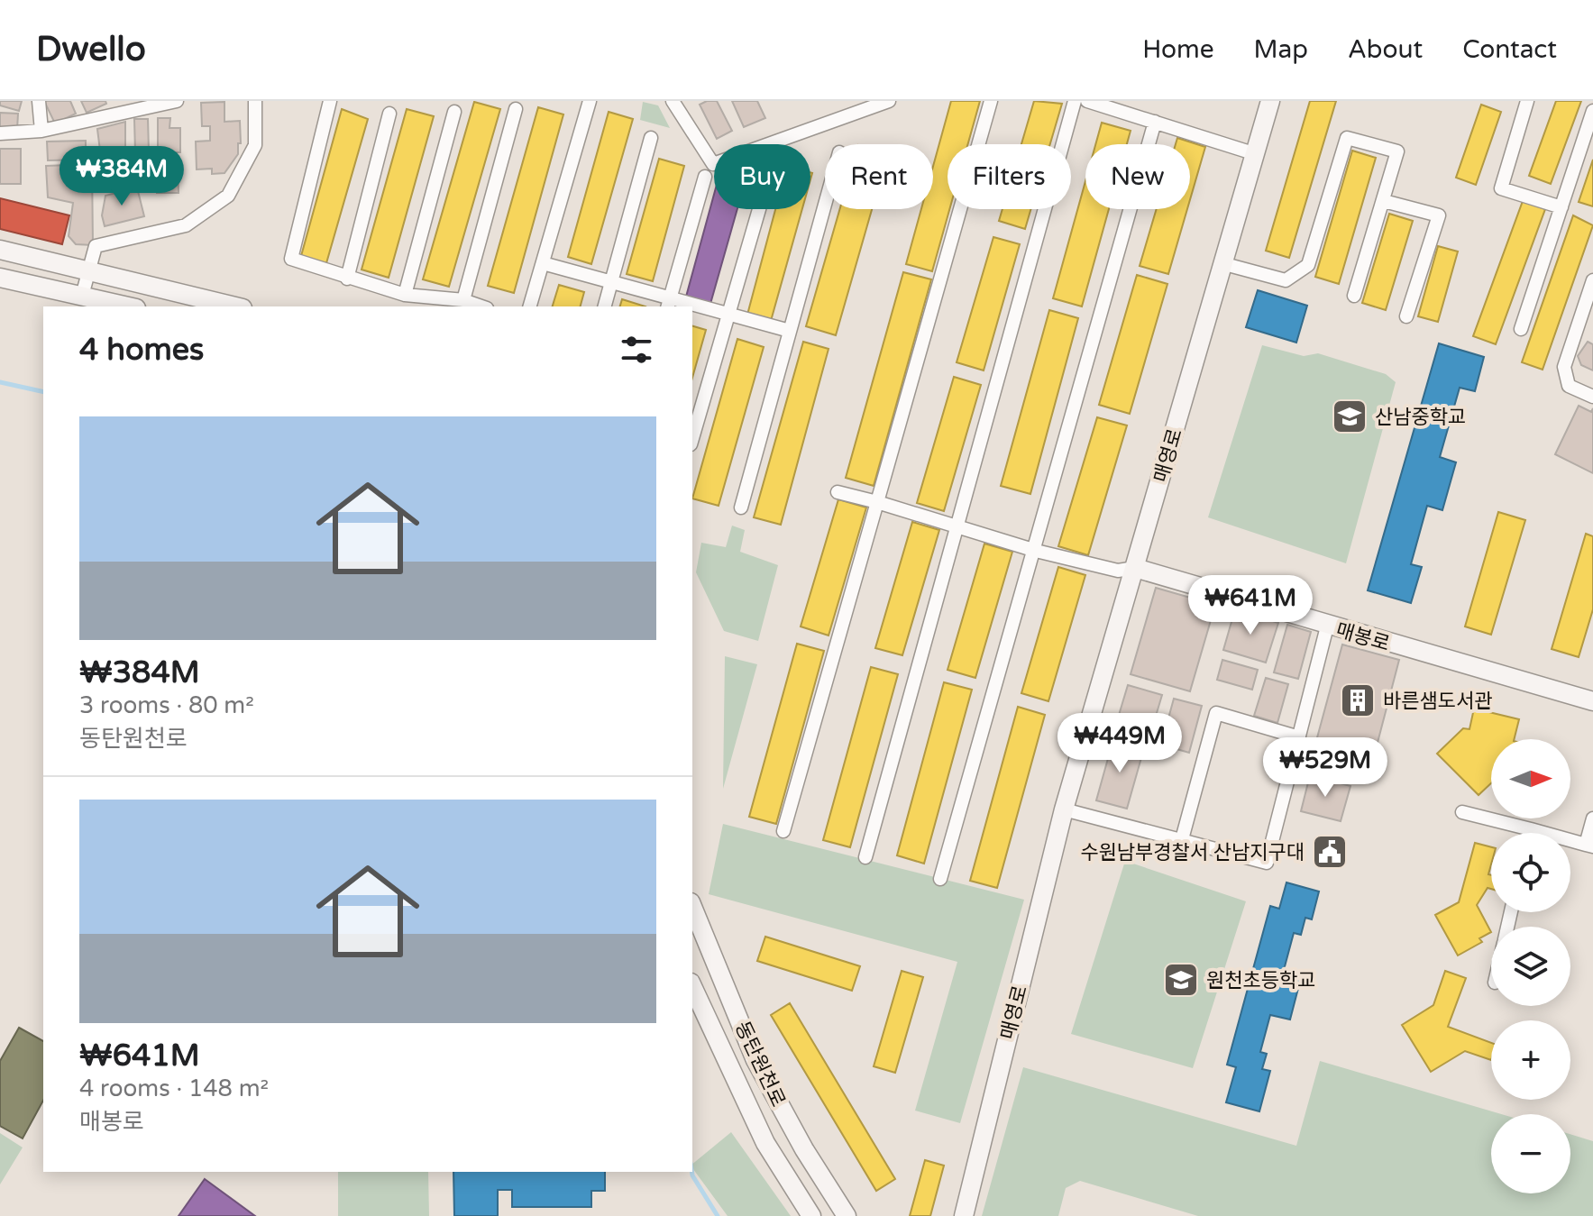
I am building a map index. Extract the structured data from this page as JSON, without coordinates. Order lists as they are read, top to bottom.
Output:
{
  "streets": {
    "street": ["매영로", "매봉로", "동탄원천로"]
  },
  "crossings": [
    ["매영로", "매봉로"]
  ],
  "places": {
    "school or university": ["산남중학교", "원천초등학교"],
    "building": ["바른샘도서관"],
    "public building": ["수원남부경찰서 산남지구대"]
  },
  "north": "right",
  "page": {
    "header": "Dwello",
    "nav": [
      "Home",
      "Map",
      "About",
      "Contact"
    ],
    "chip": [
      "Buy",
      "Rent",
      "Filters",
      "New"
    ],
    "price": [
      "₩384M",
      "₩641M",
      "₩449M",
      "₩529M"
    ],
    "heading": "4 homes",
    "list": [
      {
        "name": "₩384M",
        "note": "3 rooms · 80 m² · 동탄원천로"
      },
      {
        "name": "₩641M",
        "note": "4 rooms · 148 m² · 매봉로"
      }
    ],
    "map_buttons": ["+", "−"]
  }
}
